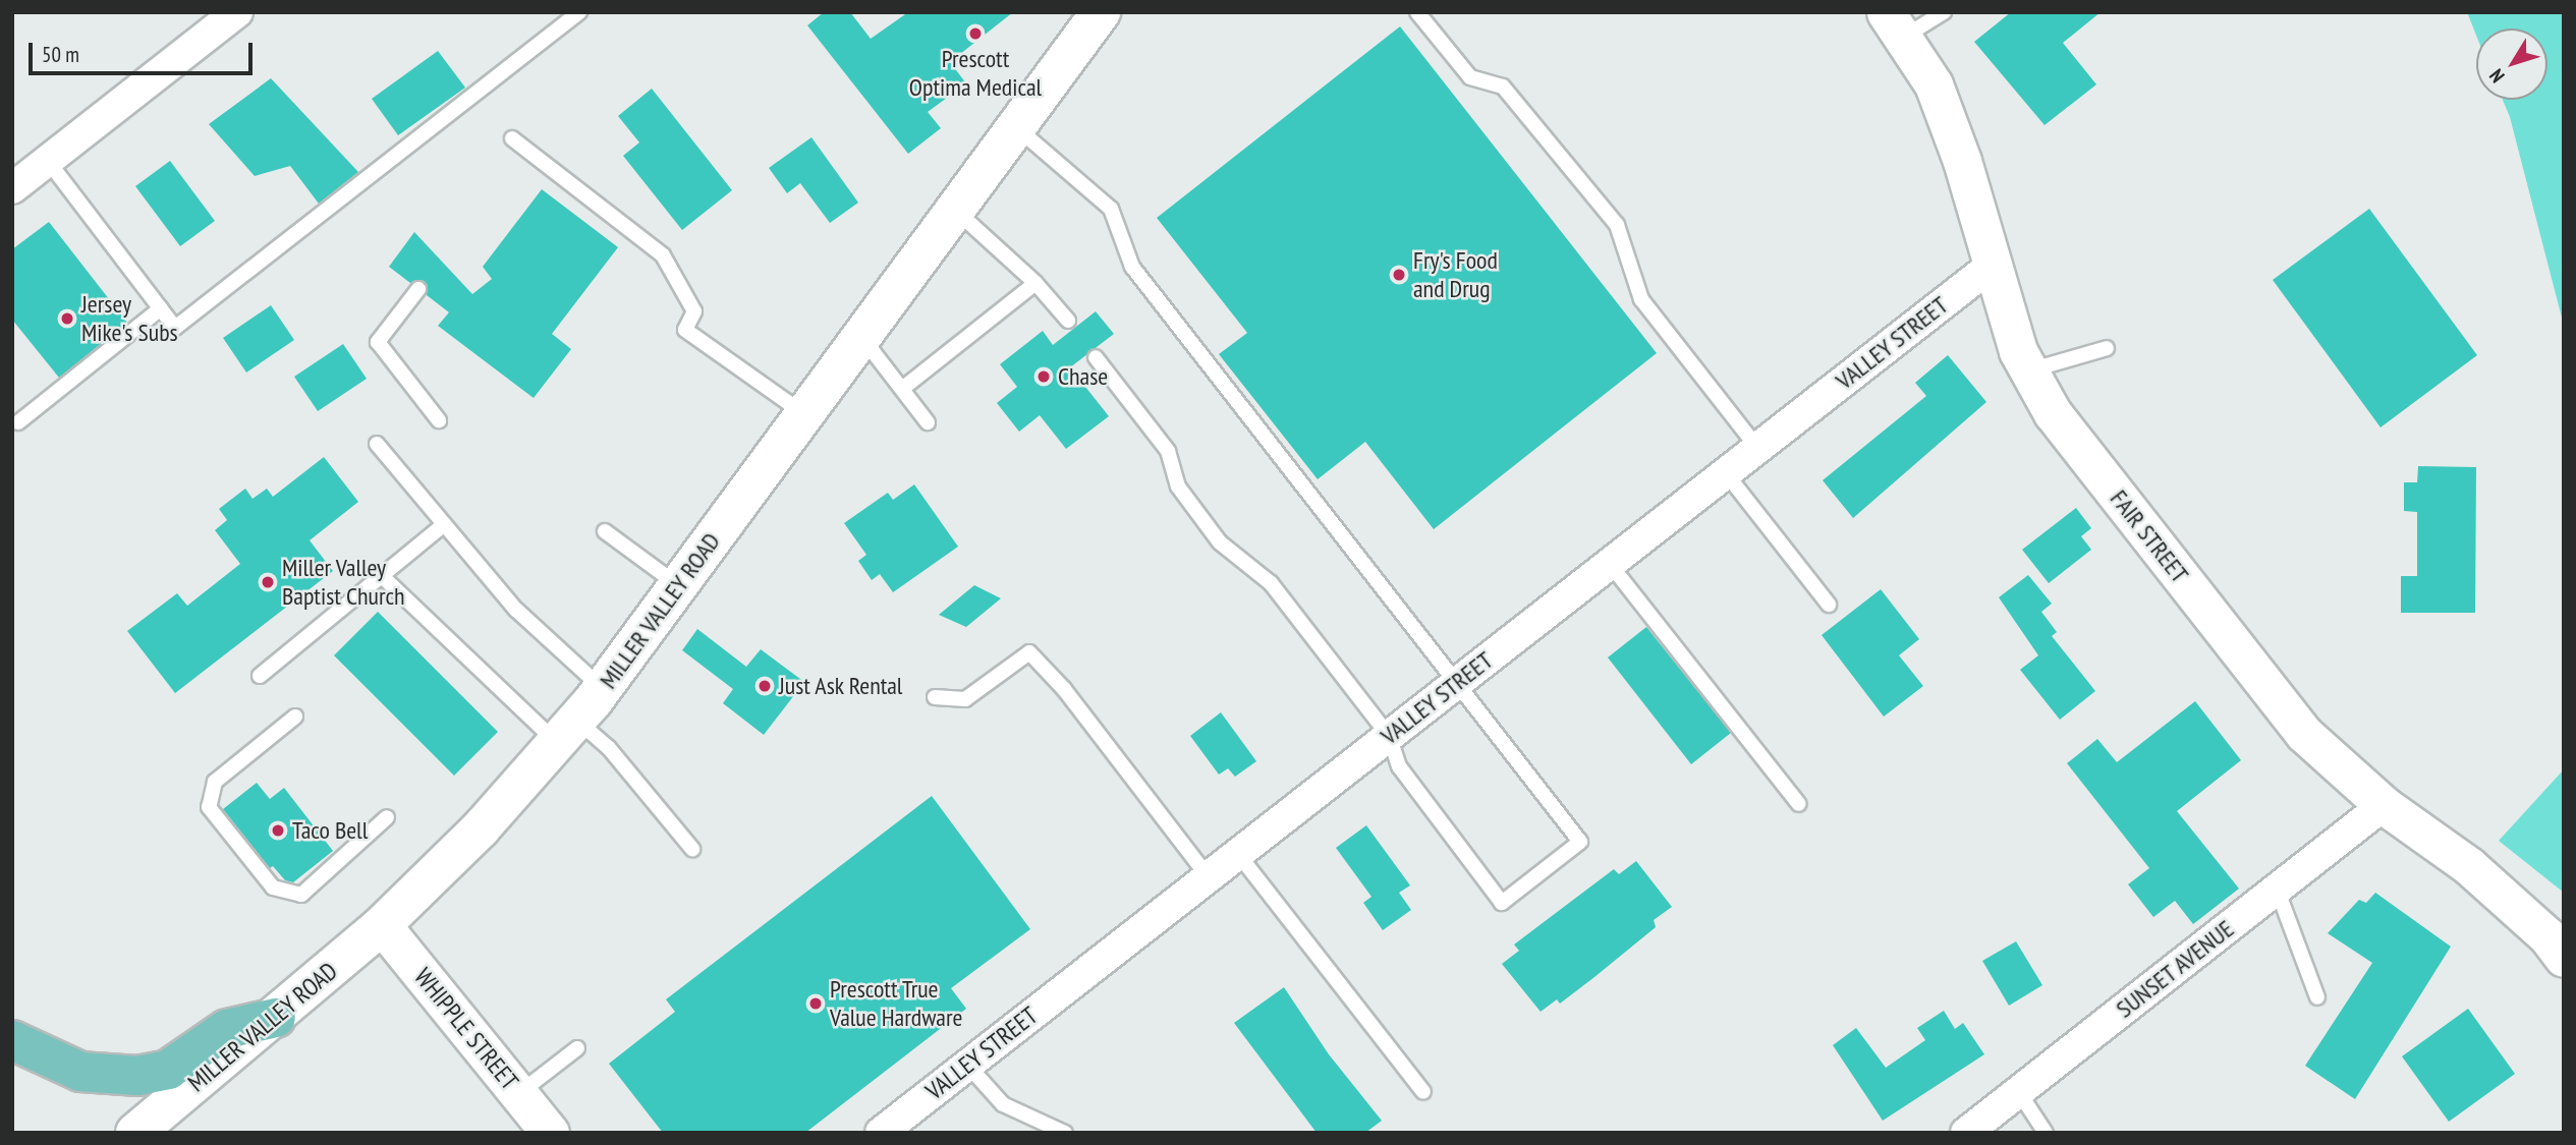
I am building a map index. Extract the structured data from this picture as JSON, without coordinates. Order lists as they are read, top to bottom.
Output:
{
  "streets": {
    "main road": ["MILLER VALLEY ROAD"],
    "street": [
      "VALLEY STREET",
      "FAIR STREET",
      "SUNSET AVENUE",
      "WHIPPLE STREET"
    ]
  },
  "crossings": [
    ["VALLEY STREET", "FAIR STREET"],
    ["FAIR STREET", "SUNSET AVENUE"],
    ["MILLER VALLEY ROAD", "WHIPPLE STREET"]
  ],
  "places": [
    "Prescott Optima Medical",
    "Fry's Food and Drug",
    "Jersey Mike's Subs",
    "Chase",
    "Miller Valley Baptist Church",
    "Just Ask Rental",
    "Taco Bell",
    "Prescott True Value Hardware"
  ],
  "scale_bar": "50 m",
  "north": "bottom left"
}
